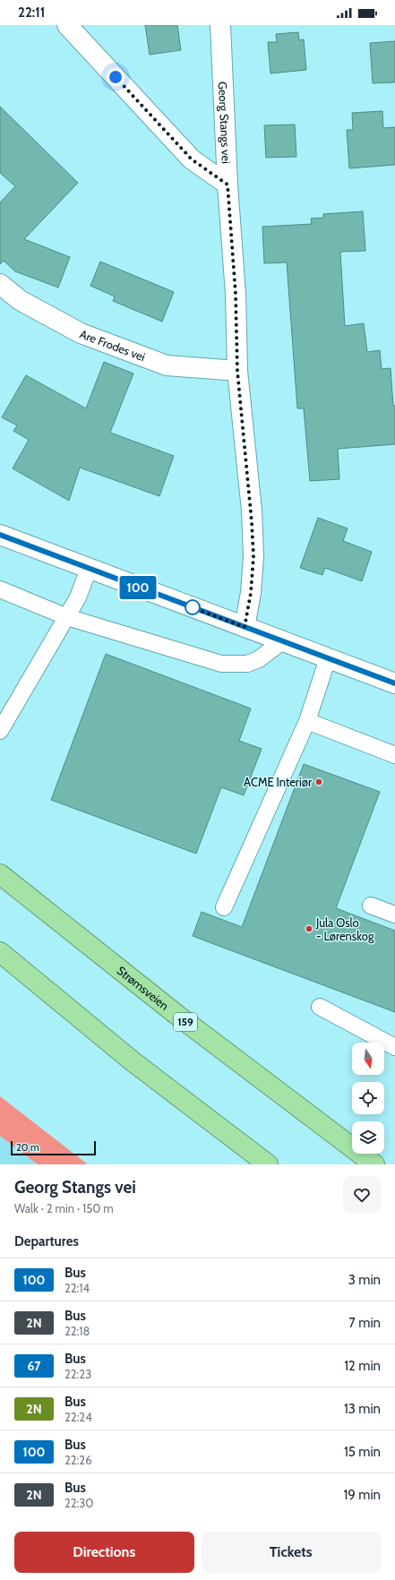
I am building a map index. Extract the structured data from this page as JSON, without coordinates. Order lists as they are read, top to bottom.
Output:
{
  "streets": {
    "highway": ["Strømsveien", "159"],
    "street": ["Georg Stangs vei", "Are Frodes vei"]
  },
  "crossings": [
    ["Georg Stangs vei", "Are Frodes vei"]
  ],
  "places": ["ACME Interiør", "Jula Oslo - Lørenskog"],
  "lines": ["bus line 100"],
  "scale_bar": "20 m",
  "north": "bottom",
  "page": {
    "status": "22:11",
    "on_map": "100",
    "scale": "20 m",
    "heading": [
      ["Georg Stangs vei", "Walk · 2 min · 150 m"],
      "Departures"
    ],
    "list": [
      {
        "mark": "100",
        "name": "Bus",
        "note": "22:14",
        "value": "3 min"
      },
      {
        "mark": "2N",
        "name": "Bus",
        "note": "22:18",
        "value": "7 min"
      },
      {
        "mark": "67",
        "name": "Bus",
        "note": "22:23",
        "value": "12 min"
      },
      {
        "mark": "2N",
        "name": "Bus",
        "note": "22:24",
        "value": "13 min"
      },
      {
        "mark": "100",
        "name": "Bus",
        "note": "22:26",
        "value": "15 min"
      },
      {
        "mark": "2N",
        "name": "Bus",
        "note": "22:30",
        "value": "19 min"
      }
    ],
    "buttons": ["Directions", "Tickets"]
  }
}
